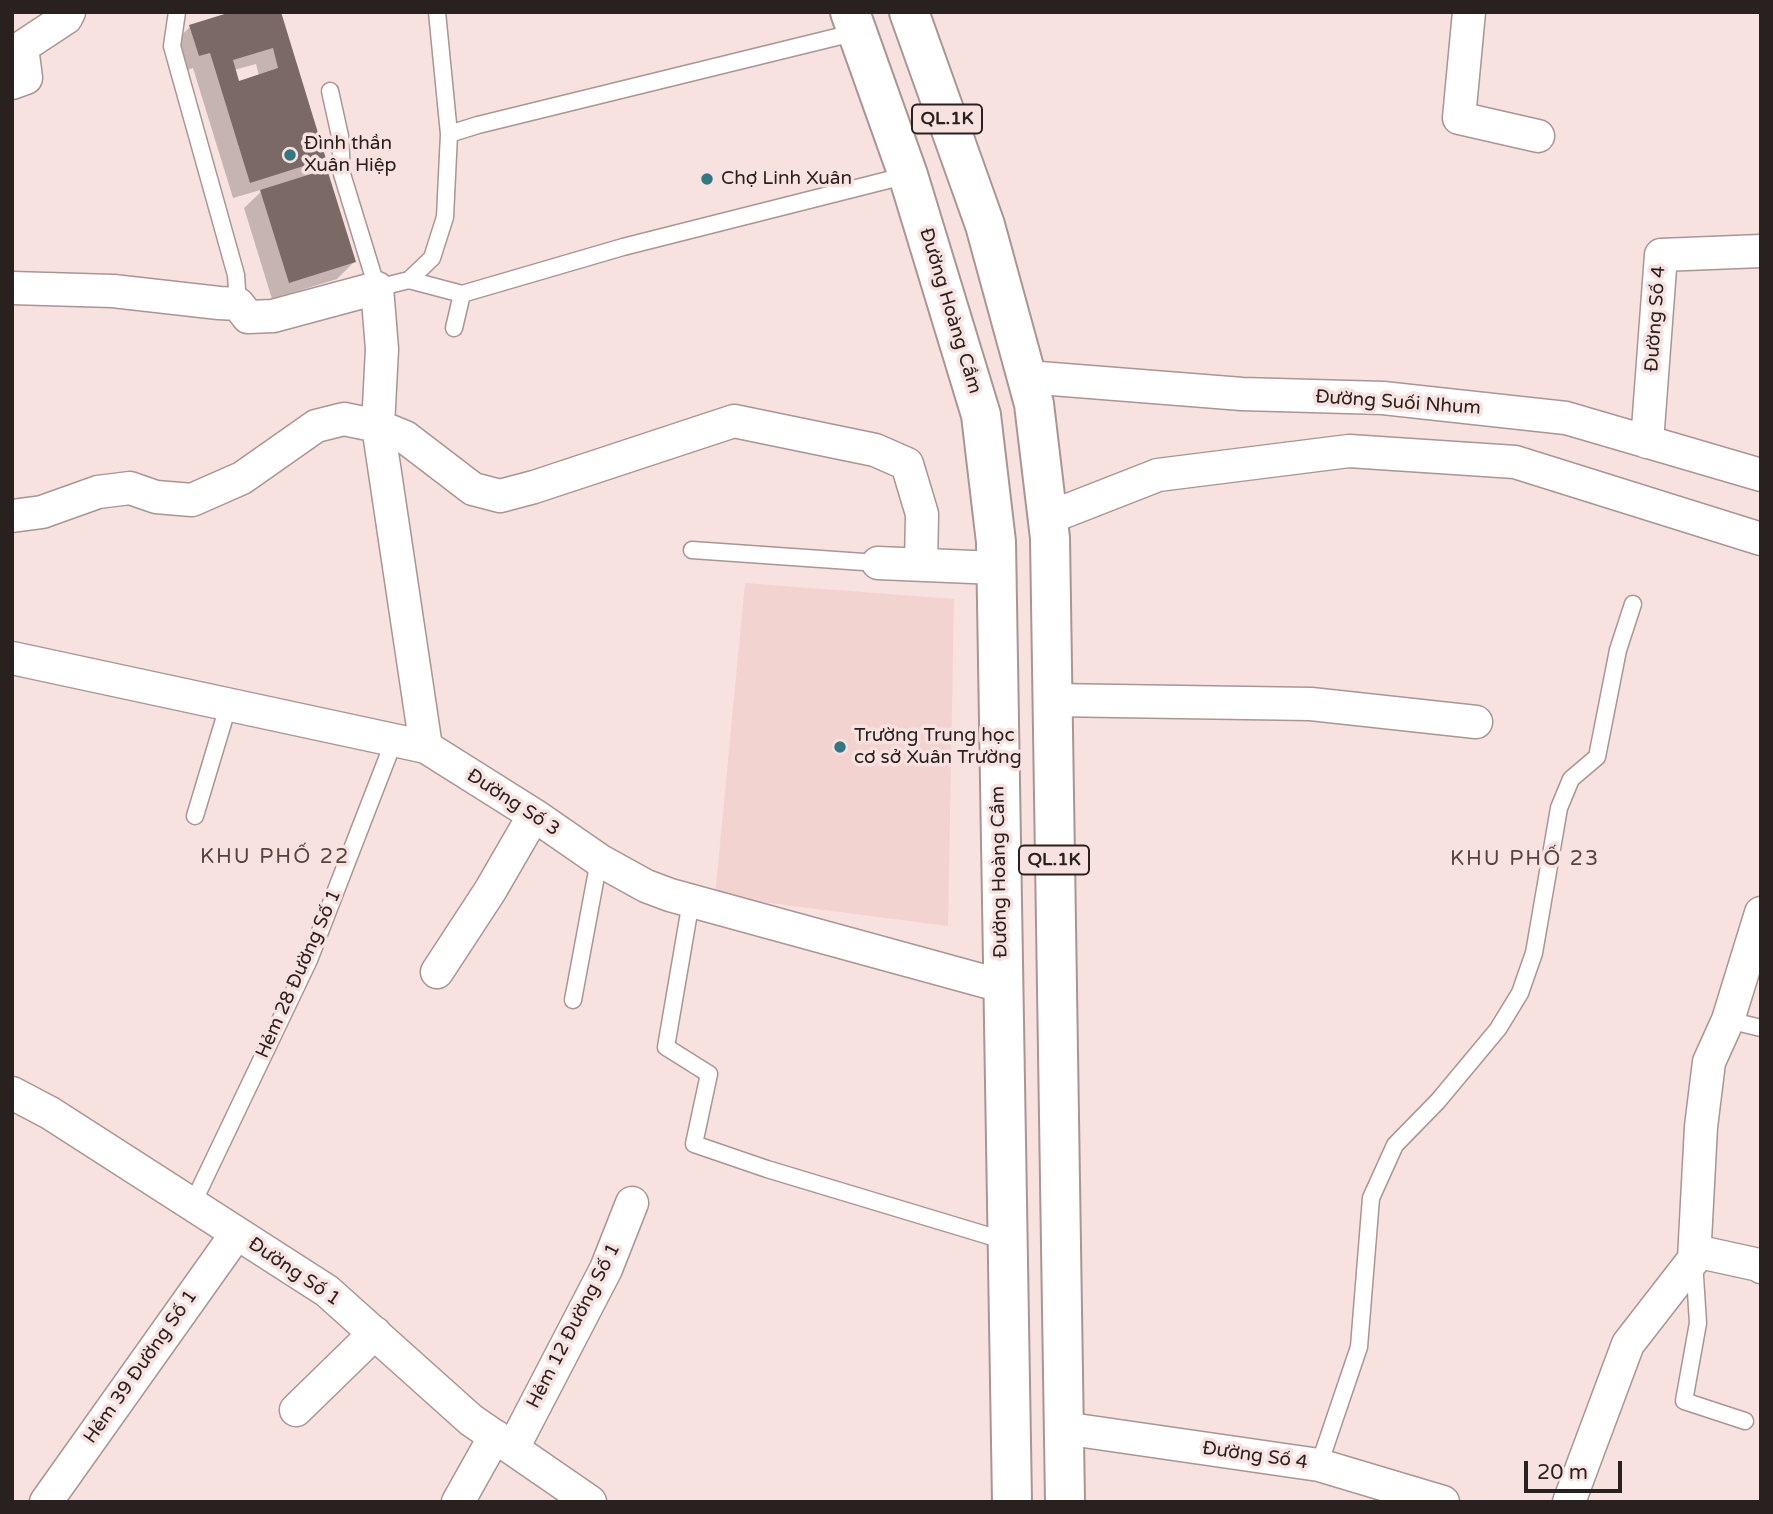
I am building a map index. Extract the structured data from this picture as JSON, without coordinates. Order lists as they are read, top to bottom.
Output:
{
  "streets": {
    "main road": ["QL.1K", "Đường Hoàng Cầm"],
    "street": [
      "Đường Số 4",
      "Đường Suối Nhum",
      "Đường Số 3",
      "Đường Số 1",
      "Hẻm 12 Đường Số 1",
      "Hẻm 39 Đường Số 1"
    ],
    "lane": ["Hẻm 28 Đường Số 1"]
  },
  "crossings": [
    ["QL.1K", "Đường Số 4"],
    ["QL.1K", "Đường Suối Nhum"],
    ["Đường Hoàng Cầm", "Đường Số 3"],
    ["Đường Số 4", "Đường Suối Nhum"],
    ["Đường Số 3", "Hẻm 28 Đường Số 1"],
    ["Hẻm 28 Đường Số 1", "Đường Số 1"],
    ["Đường Số 1", "Hẻm 12 Đường Số 1"],
    ["Đường Số 1", "Hẻm 39 Đường Số 1"]
  ],
  "districts": ["KHU PHỐ 22", "KHU PHỐ 23"],
  "places": ["Đình thần Xuân Hiệp", "Chợ Linh Xuân", "Trường Trung học cơ sở Xuân Trường"],
  "scale_bar": "20 m"
}
